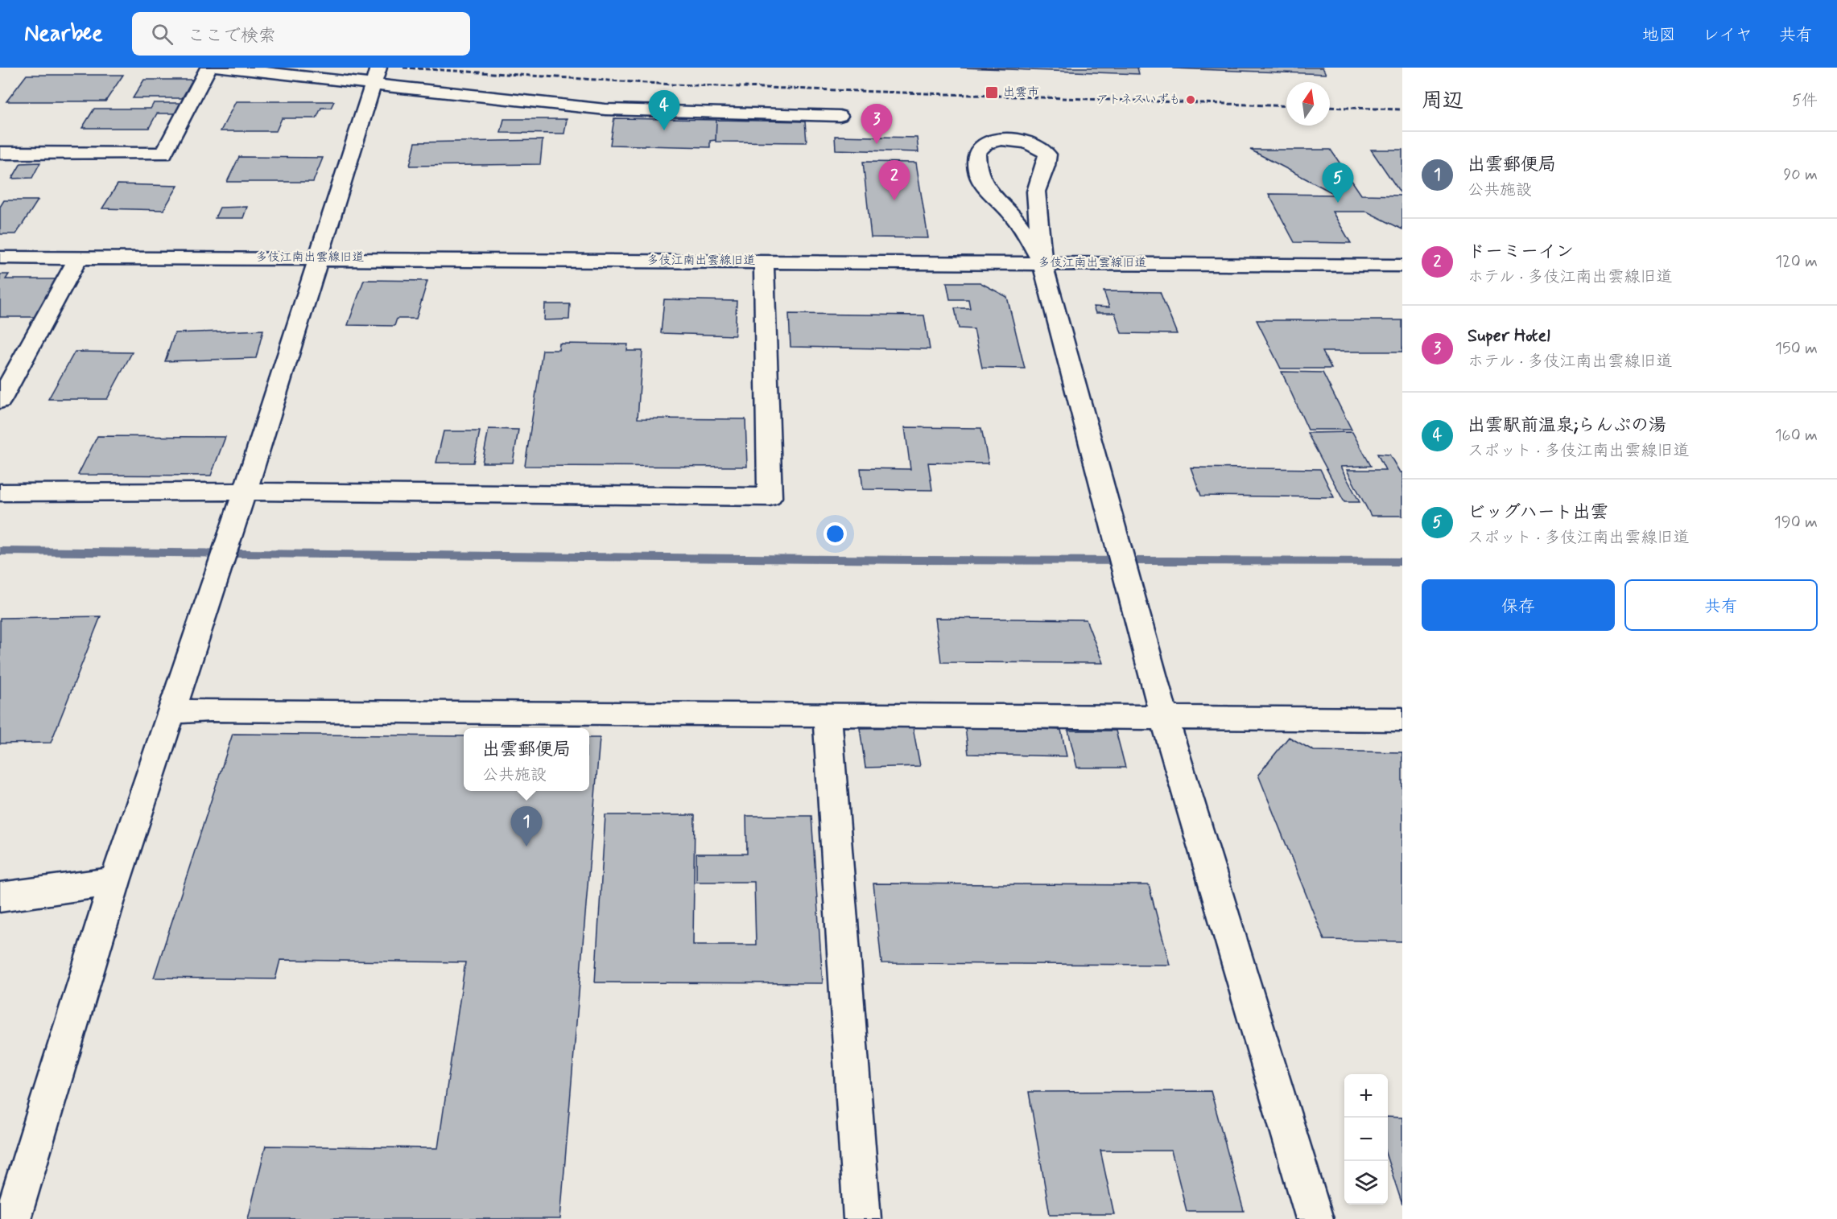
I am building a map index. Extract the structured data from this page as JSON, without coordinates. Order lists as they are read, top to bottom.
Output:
{
  "streets": {
    "street": ["多伎江南出雲線旧道"]
  },
  "places": {
    "transit": ["出雲市"],
    "other": ["アトネスいずも"]
  },
  "north": "top",
  "page": {
    "header": "Nearbee",
    "search": "ここで検索",
    "nav": ["地図", "レイヤ", "共有"],
    "heading": ["周辺", "5件"],
    "pins": [
      "4",
      "3",
      "2",
      "5",
      "1"
    ],
    "list": [
      {
        "mark": "1",
        "name": "出雲郵便局",
        "note": "公共施設",
        "value": "90 m"
      },
      {
        "mark": "2",
        "name": "ドーミーイン",
        "note": "ホテル · 多伎江南出雲線旧道",
        "value": "120 m"
      },
      {
        "mark": "3",
        "name": "Super Hotel",
        "note": "ホテル · 多伎江南出雲線旧道",
        "value": "150 m"
      },
      {
        "mark": "4",
        "name": "出雲駅前温泉;らんぷの湯",
        "note": "スポット · 多伎江南出雲線旧道",
        "value": "160 m"
      },
      {
        "mark": "5",
        "name": "ビッグハート出雲",
        "note": "スポット · 多伎江南出雲線旧道",
        "value": "190 m"
      }
    ],
    "buttons": ["保存", "共有"],
    "popup": ["出雲郵便局", "公共施設"],
    "map_buttons": ["+", "−"]
  }
}
